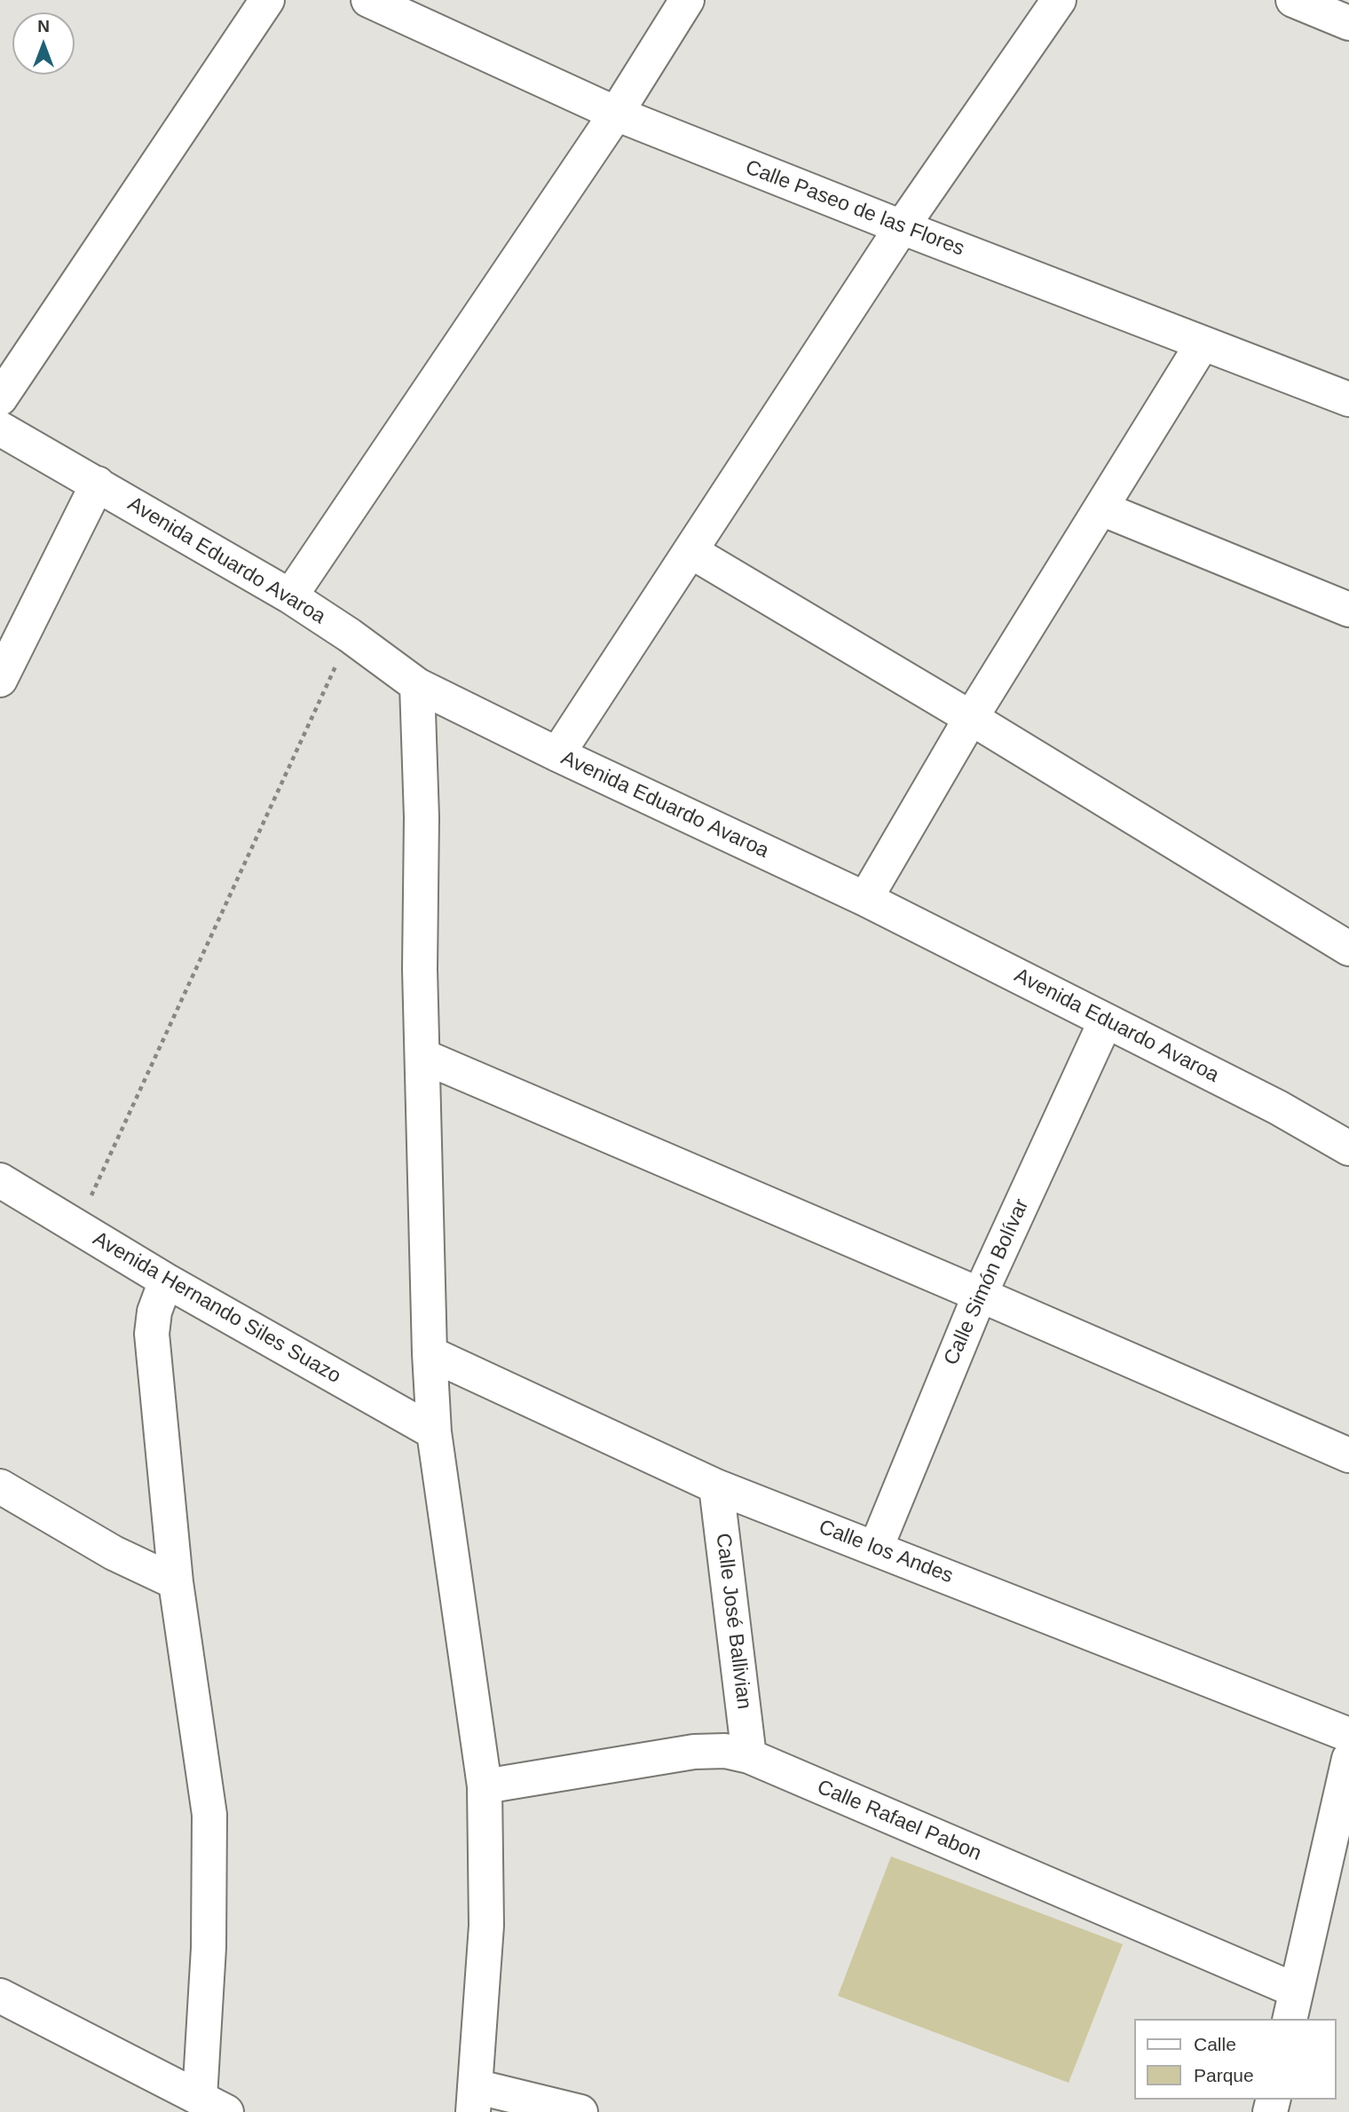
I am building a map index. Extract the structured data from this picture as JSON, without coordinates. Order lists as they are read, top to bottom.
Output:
{
  "streets": {
    "street": [
      "Calle Paseo de las Flores",
      "Avenida Eduardo Avaroa",
      "Calle Simón Bolívar",
      "Avenida Hernando Siles Suazo",
      "Calle los Andes",
      "Calle José Ballivian",
      "Calle Rafael Pabon"
    ]
  },
  "crossings": [
    ["Avenida Eduardo Avaroa", "Calle Simón Bolívar"],
    ["Calle Simón Bolívar", "Calle los Andes"],
    ["Calle los Andes", "Calle José Ballivian"],
    ["Calle José Ballivian", "Calle Rafael Pabon"]
  ],
  "legend": ["Calle", "Parque"],
  "north": "top"
}
